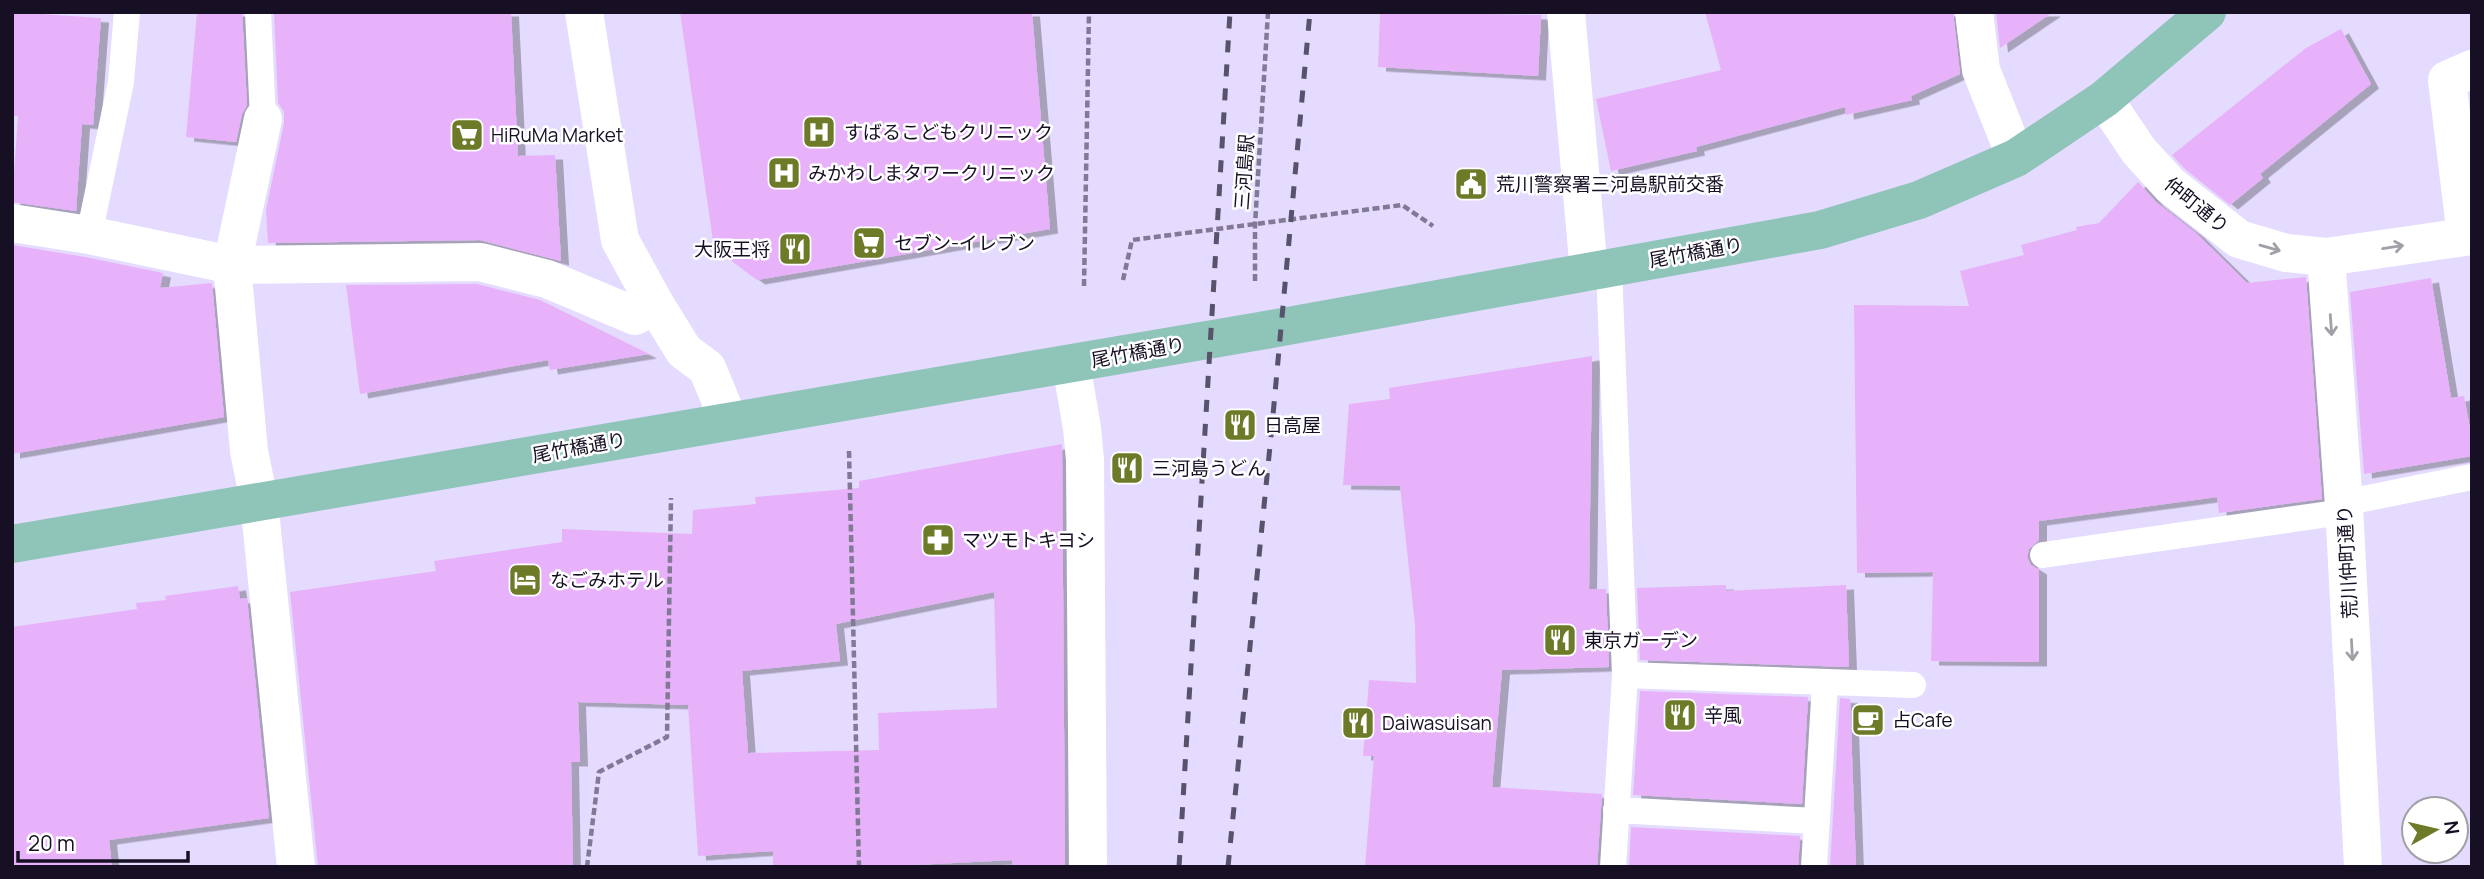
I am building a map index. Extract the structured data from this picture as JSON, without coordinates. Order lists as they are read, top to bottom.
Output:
{
  "streets": {
    "main road": ["尾竹橋通り"],
    "street": ["仲町通り", "荒川仲町通り"],
    "path": ["三河島駅"]
  },
  "crossings": [
    ["仲町通り", "尾竹橋通り"],
    ["仲町通り", "荒川仲町通り"]
  ],
  "one_way": ["仲町通り", "荒川仲町通り"],
  "places": {
    "hospital": ["すばるこどもクリニック", "みかわしまタワークリニック"],
    "supermarket": ["HiRuMa Market", "セブン-イレブン"],
    "public building": ["荒川警察署三河島駅前交番"],
    "restaurant": [
      "大阪王将",
      "日高屋",
      "三河島うどん",
      "東京ガーデン",
      "辛風",
      "Daiwasuisan"
    ],
    "pharmacy": ["マツモトキヨシ"],
    "hotel": ["なごみホテル"],
    "cafe": ["占Cafe"]
  },
  "scale_bar": "20 m",
  "north": "right"
}
